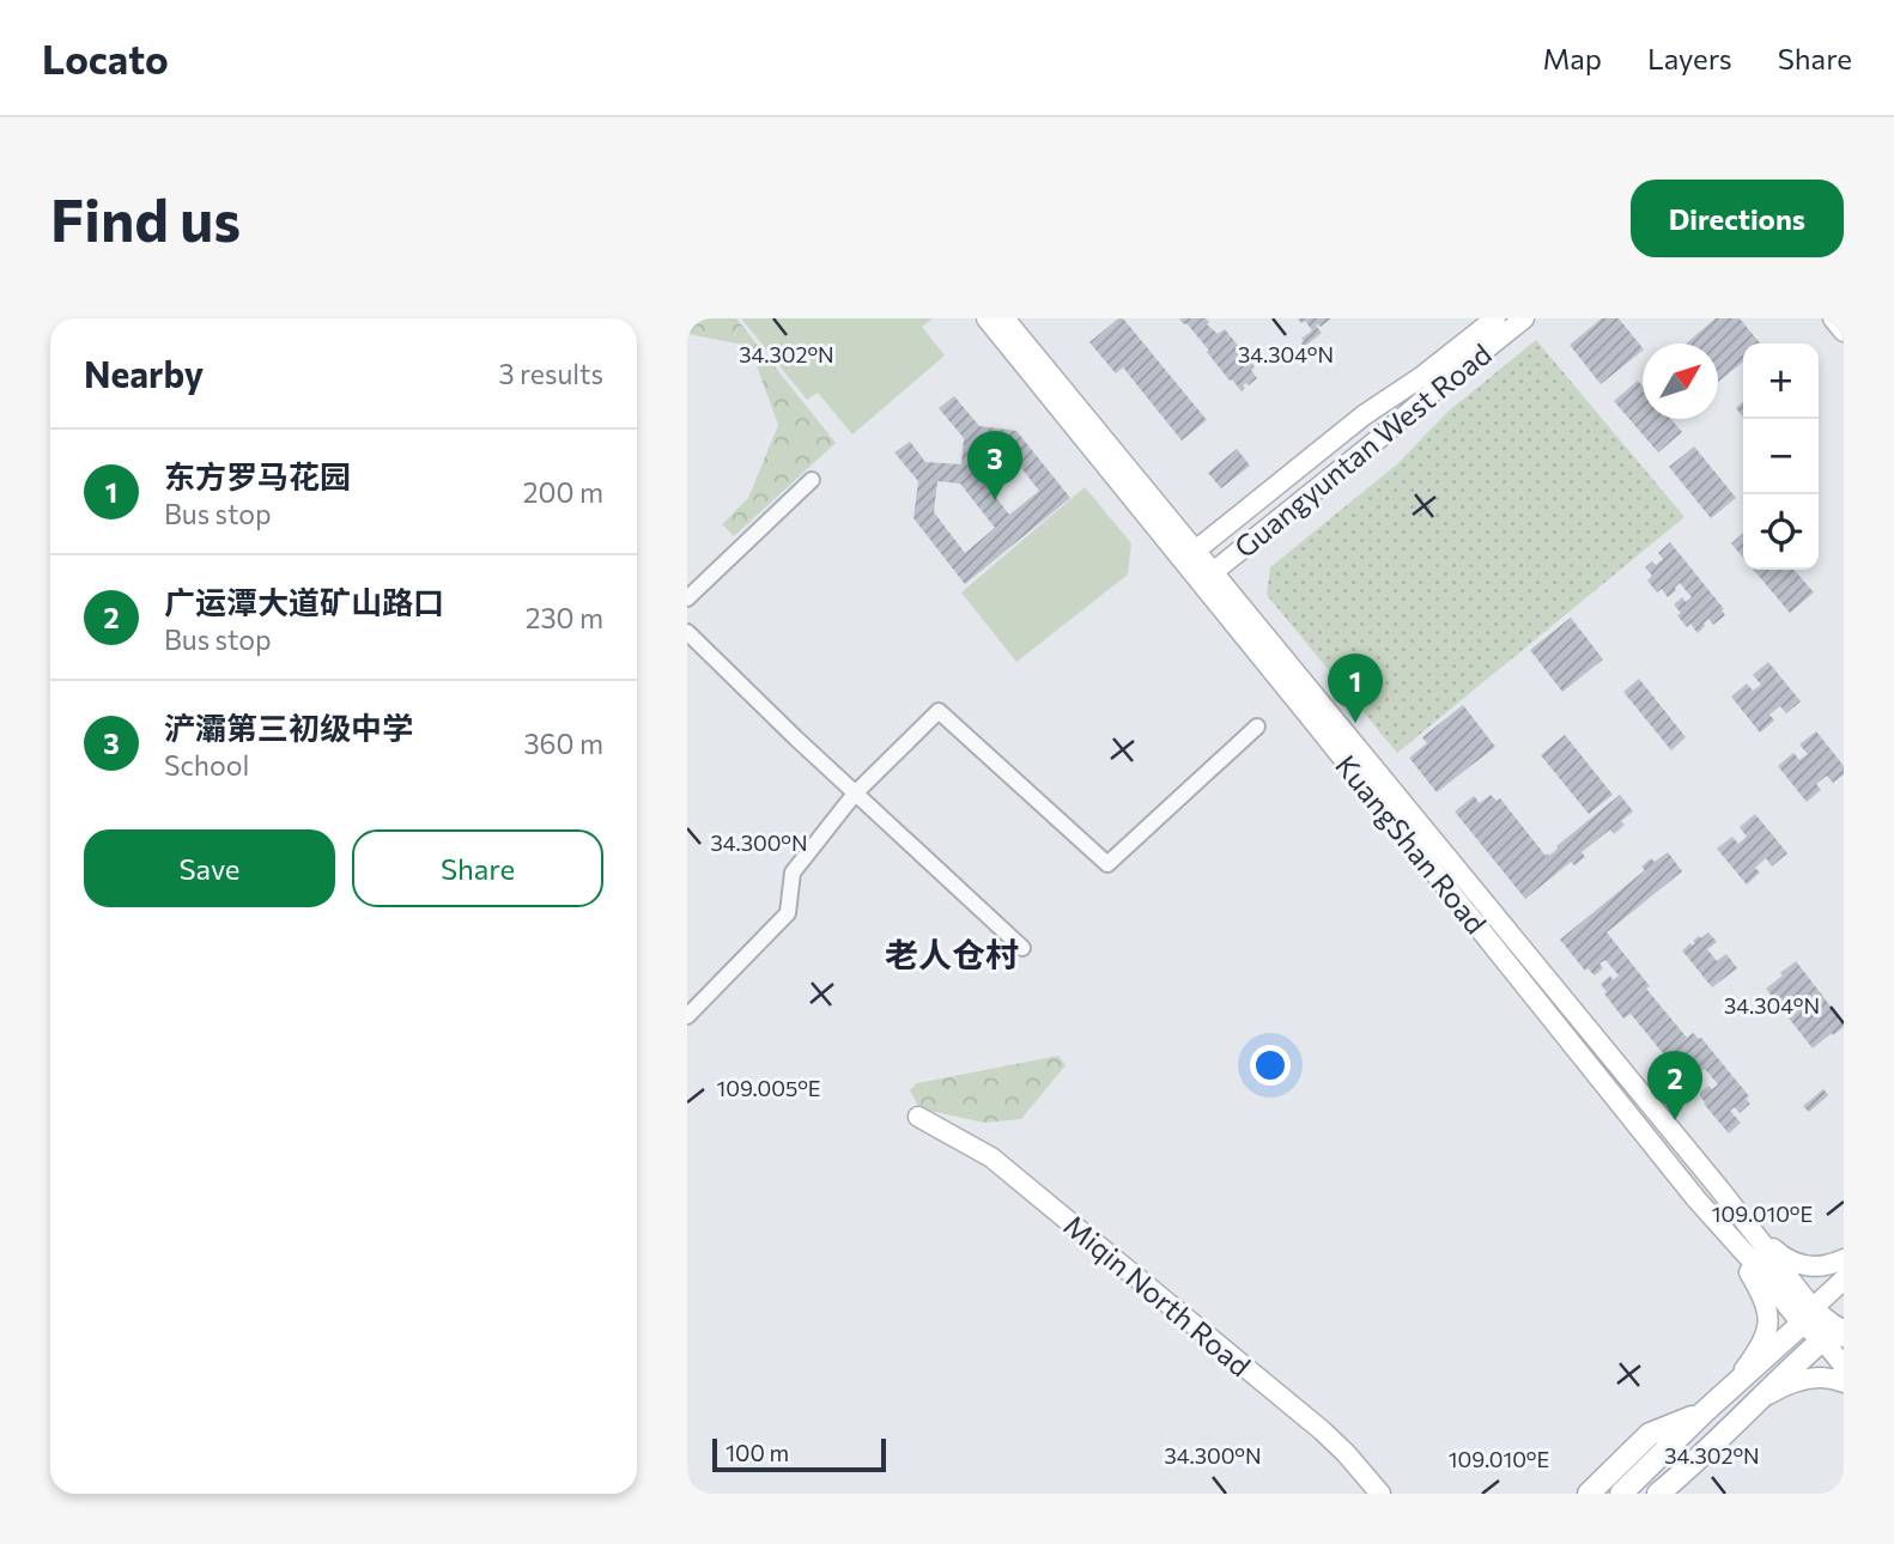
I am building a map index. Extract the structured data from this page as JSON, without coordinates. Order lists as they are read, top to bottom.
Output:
{
  "streets": {
    "main road": ["Guangyuntan West Road", "KuangShan Road", "Miqin North Road"]
  },
  "crossings": [
    ["Guangyuntan West Road", "KuangShan Road"]
  ],
  "districts": ["老人仓村"],
  "scale_bar": "100 m",
  "north": "top right",
  "page": {
    "header": "Locato",
    "nav": ["Map", "Layers", "Share"],
    "buttons": [
      "Directions",
      ["Save", "Share"]
    ],
    "title": "Find us",
    "heading": ["Nearby", "3 results"],
    "map_buttons": ["+", "−"],
    "list": [
      {
        "mark": "1",
        "name": "东方罗马花园",
        "note": "Bus stop",
        "value": "200 m"
      },
      {
        "mark": "2",
        "name": "广运潭大道矿山路口",
        "note": "Bus stop",
        "value": "230 m"
      },
      {
        "mark": "3",
        "name": "浐灞第三初级中学",
        "note": "School",
        "value": "360 m"
      }
    ],
    "pins": ["3", "1", "2"],
    "scale": "100 m"
  },
  "coordinates": [
    "34.304°N",
    "34.302°N",
    "34.300°N",
    "109.005°E",
    "109.010°E"
  ]
}
